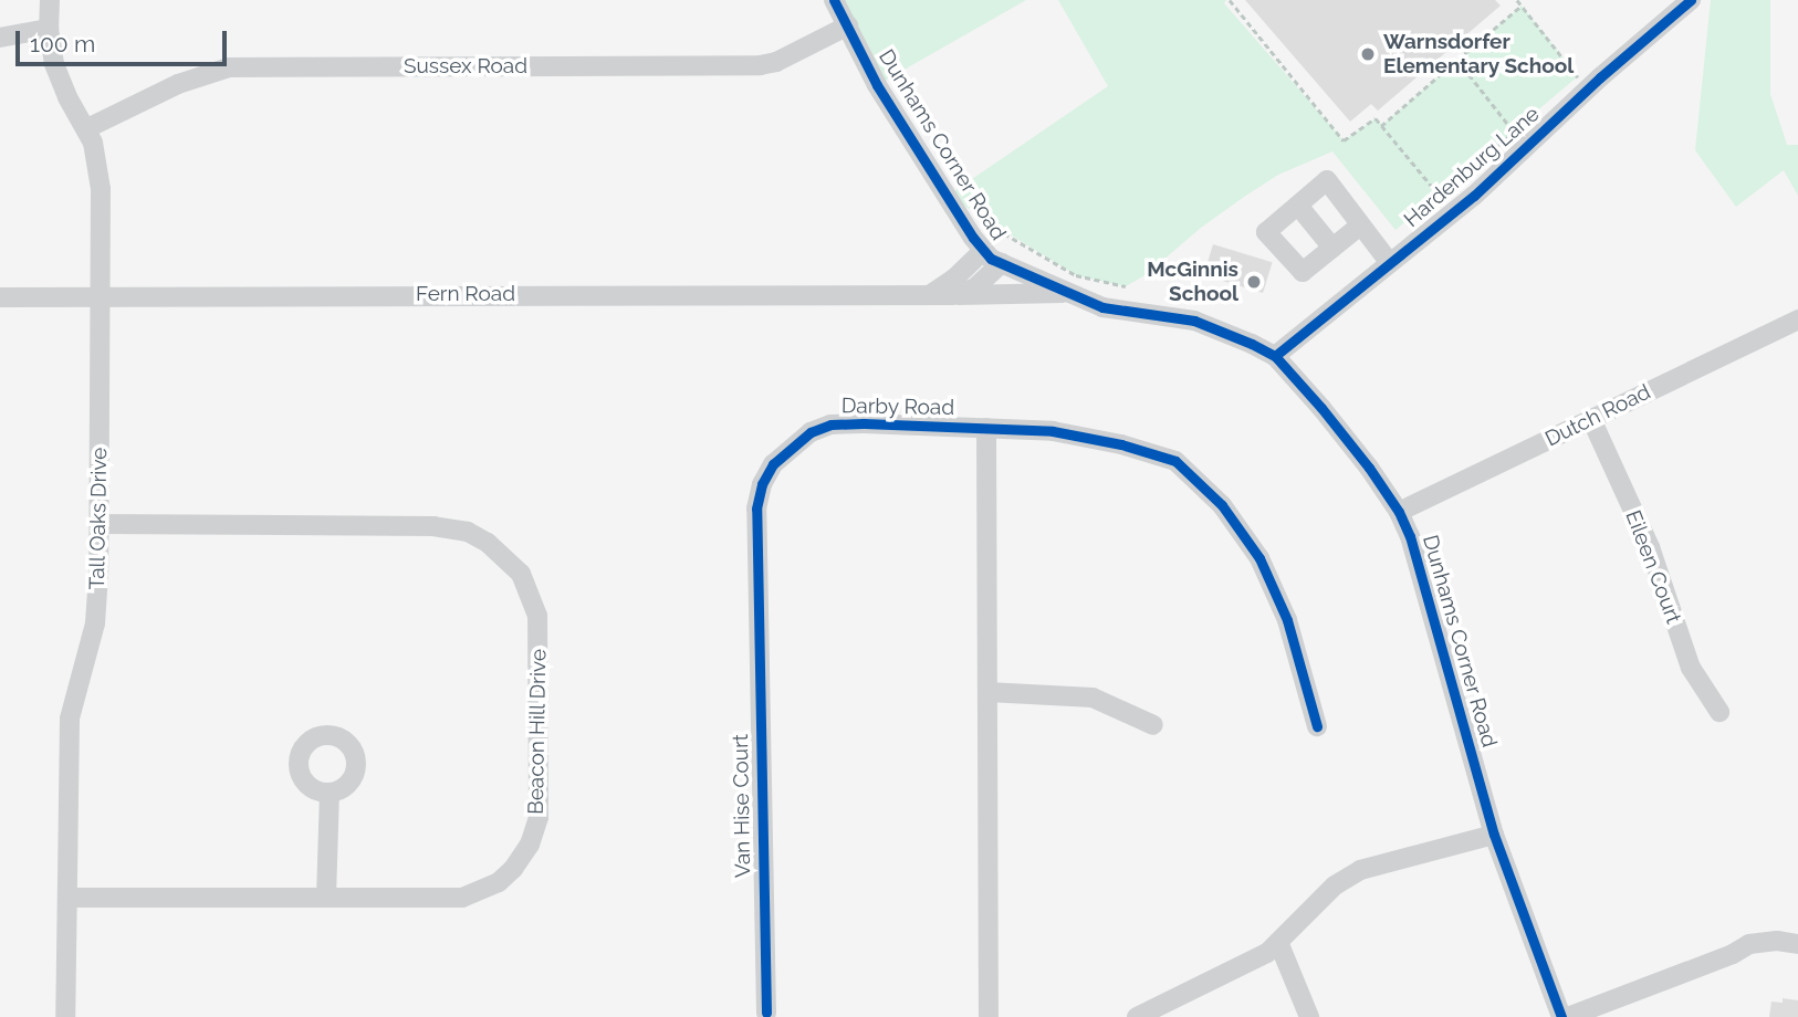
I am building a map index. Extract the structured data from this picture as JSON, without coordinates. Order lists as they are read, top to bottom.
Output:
{
  "streets": {
    "street": [
      "Sussex Road",
      "Dunhams Corner Road",
      "Hardenburg Lane",
      "Fern Road",
      "Darby Road",
      "Dutch Road",
      "Tall Oaks Drive",
      "Eileen Court",
      "Beacon Hill Drive",
      "Van Hise Court"
    ]
  },
  "crossings": [
    ["Sussex Road", "Dunhams Corner Road"],
    ["Sussex Road", "Tall Oaks Drive"],
    ["Dunhams Corner Road", "Hardenburg Lane"],
    ["Dunhams Corner Road", "Fern Road"],
    ["Dunhams Corner Road", "Dutch Road"],
    ["Fern Road", "Tall Oaks Drive"],
    ["Darby Road", "Van Hise Court"],
    ["Dutch Road", "Eileen Court"],
    ["Tall Oaks Drive", "Beacon Hill Drive"]
  ],
  "places": ["Warnsdorfer Elementary School", "McGinnis School"],
  "scale_bar": "100 m"
}
